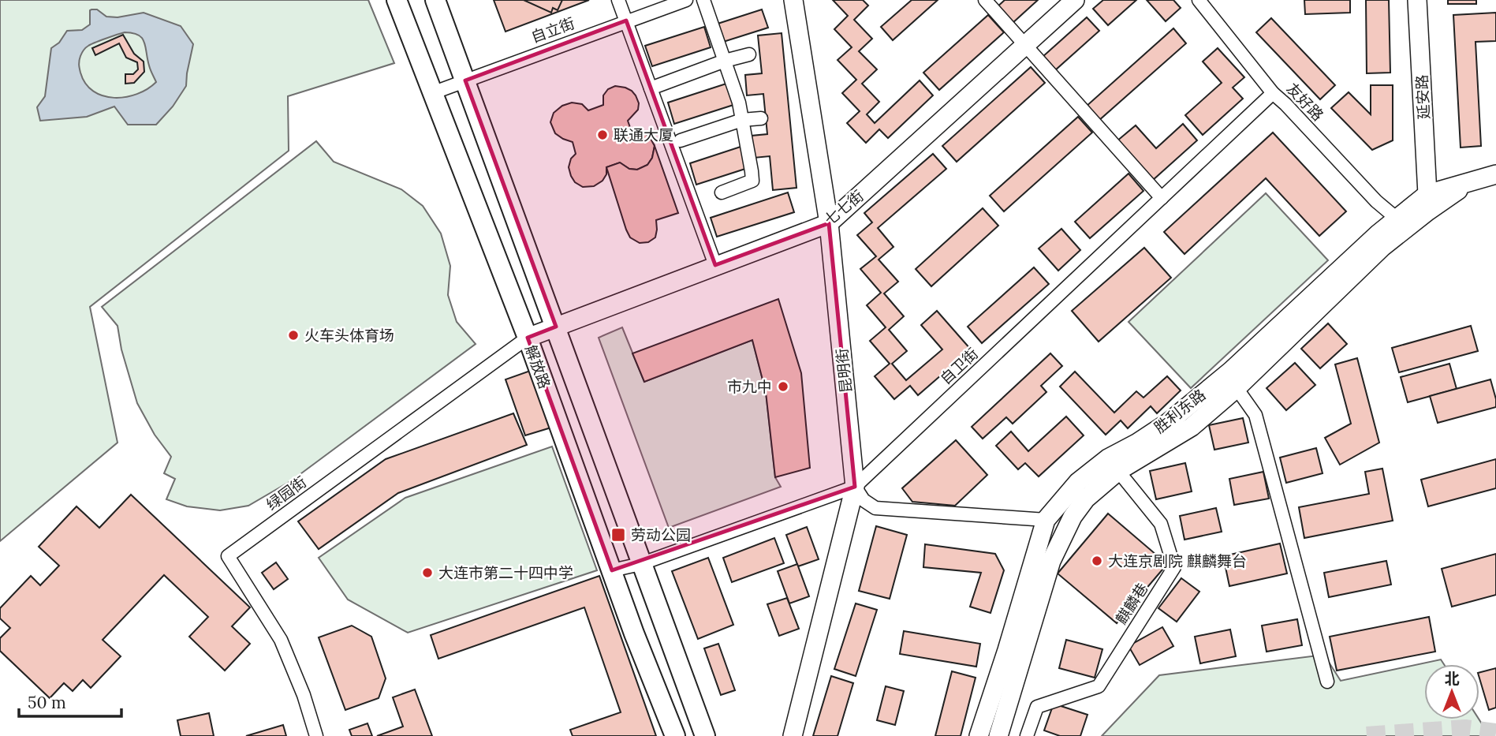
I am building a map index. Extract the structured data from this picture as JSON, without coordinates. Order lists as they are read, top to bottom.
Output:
{
  "streets": {
    "main road": [
      "延安路",
      "七七街",
      "解放路",
      "昆明街"
    ],
    "street": [
      "自立街",
      "友好路",
      "自卫街",
      "绿园街",
      "麒麟巷"
    ]
  },
  "crossings": [
    ["自立街", "解放路"],
    ["友好路", "自卫街"],
    ["七七街", "解放路"],
    ["七七街", "昆明街"],
    ["七七街", "绿园街"],
    ["自卫街", "解放路"],
    ["自卫街", "昆明街"],
    ["解放路", "绿园街"]
  ],
  "places": {
    "other": [
      "联通大厦",
      "火车头体育场",
      "市九中",
      "大连京剧院 麒麟舞台",
      "大连市第二十四中学"
    ],
    "transit": ["劳动公园"]
  },
  "scale_bar": "50 m",
  "north": "top"
}
